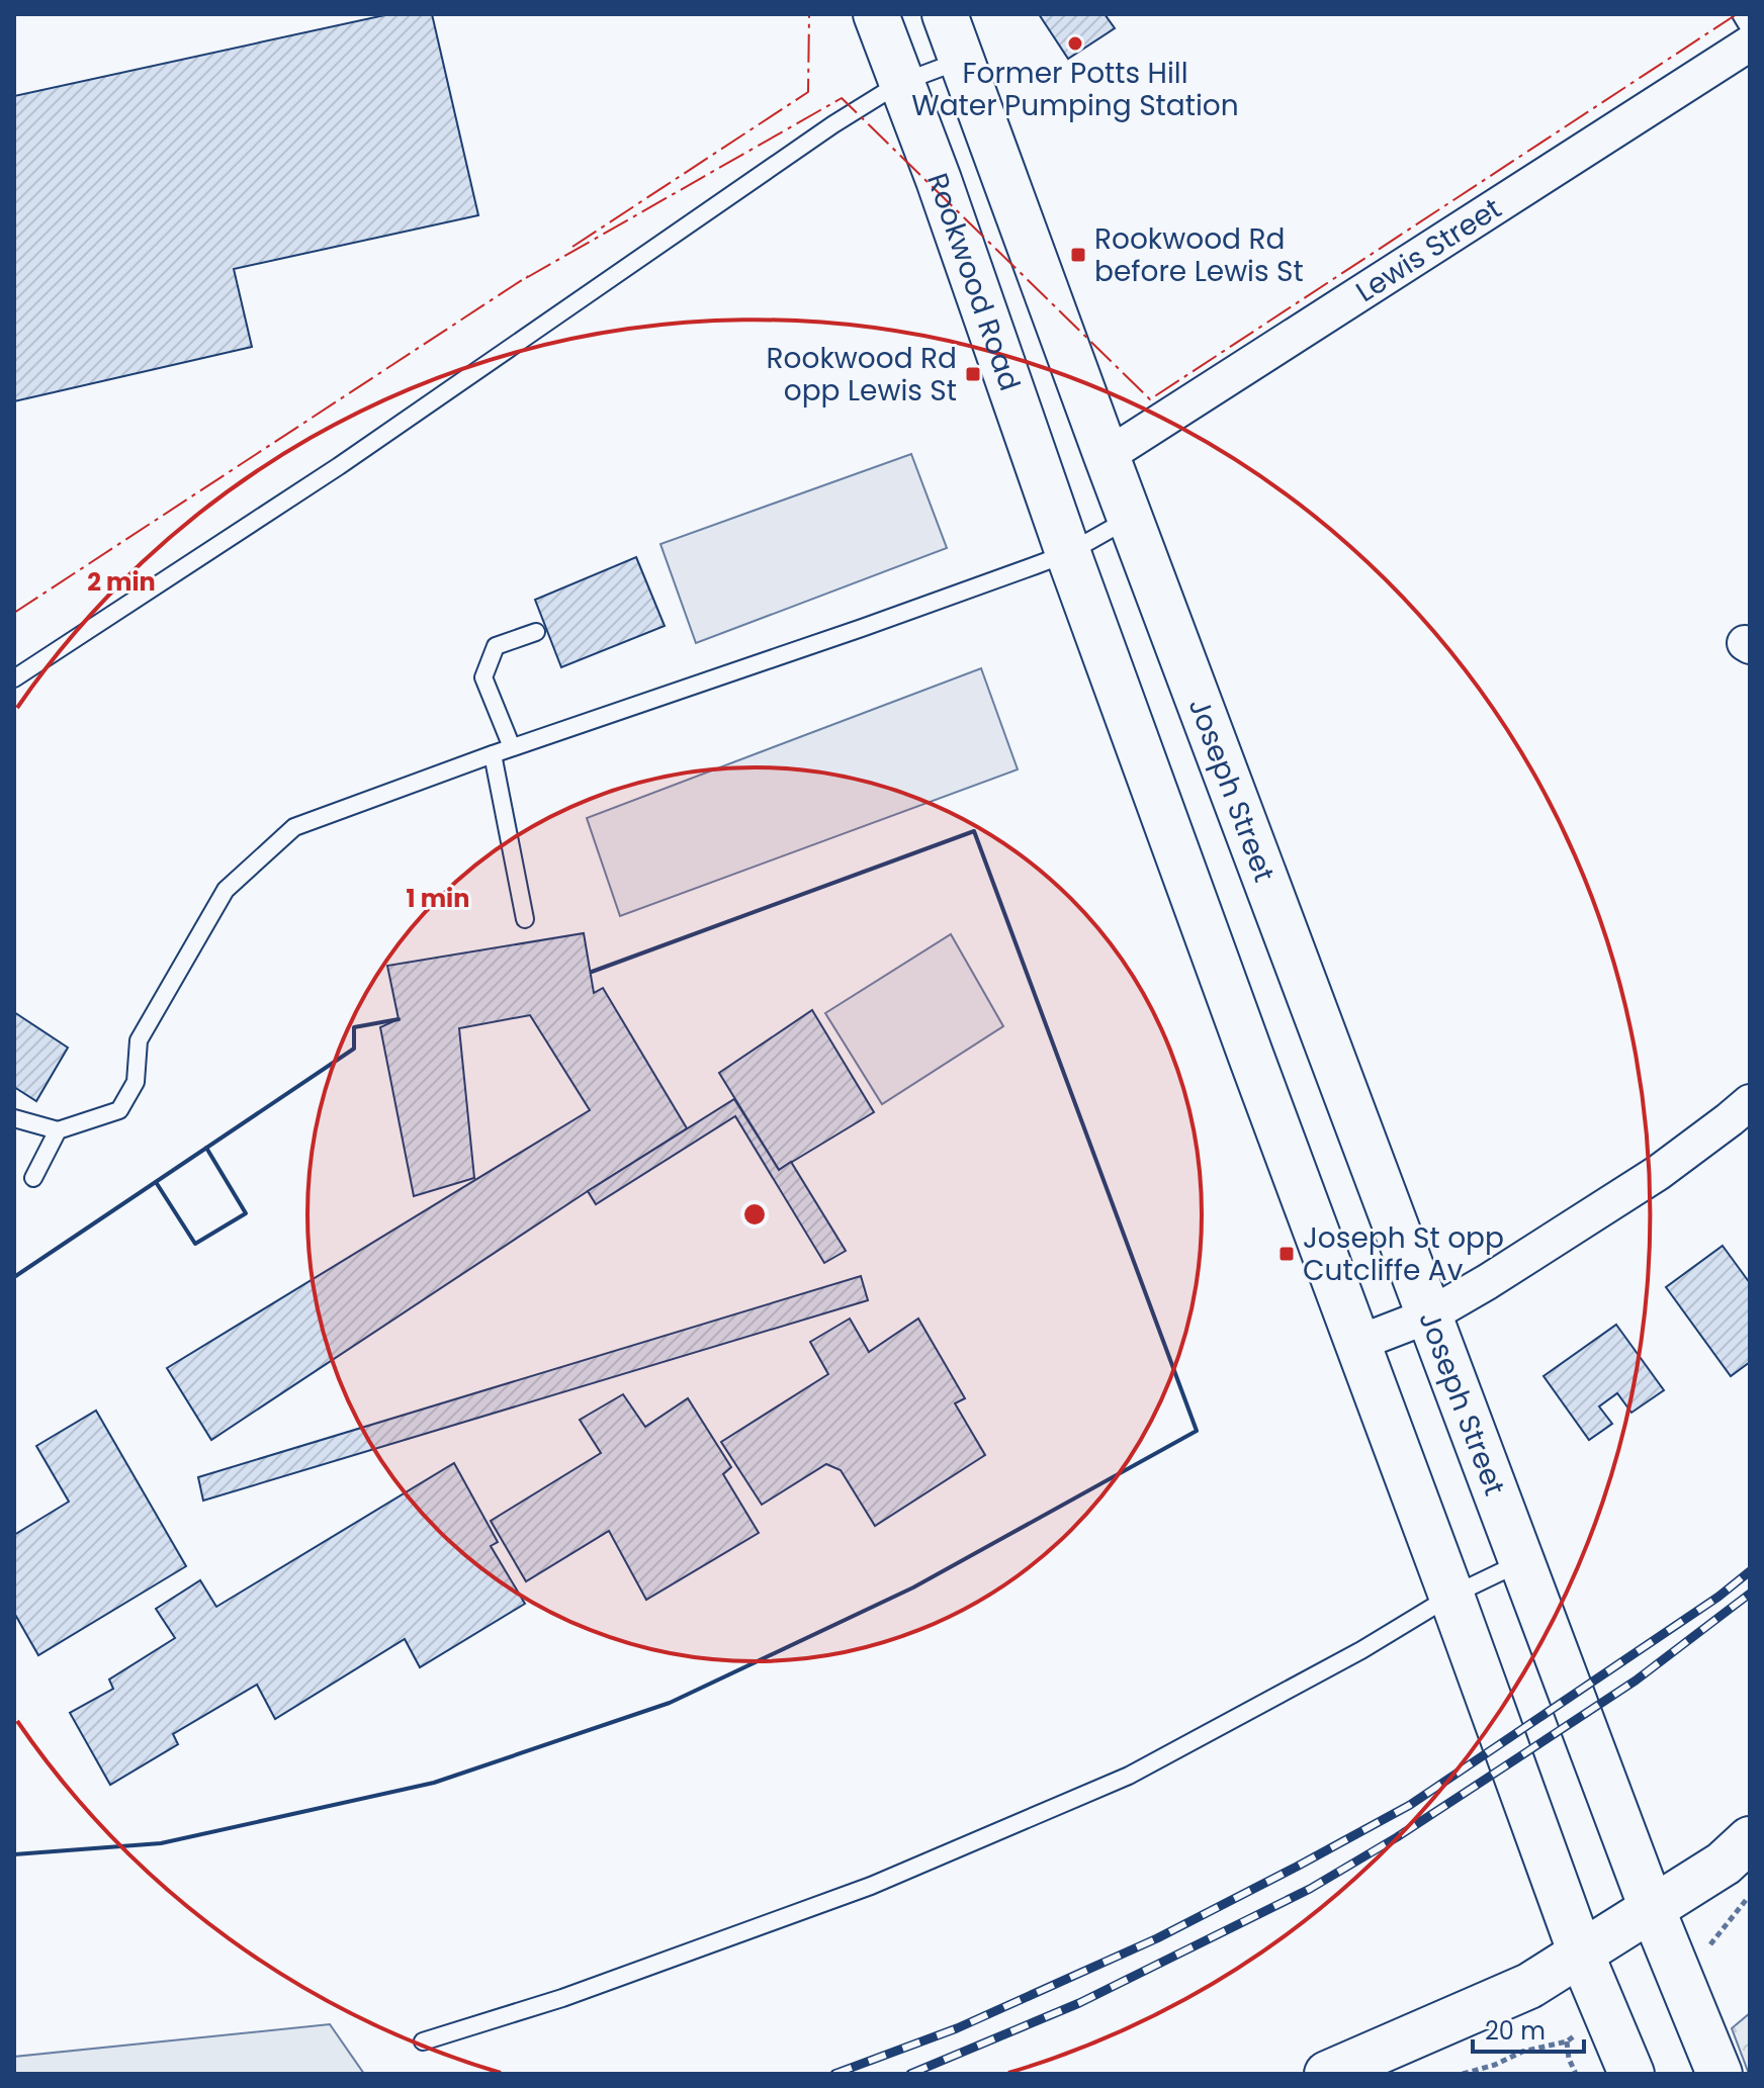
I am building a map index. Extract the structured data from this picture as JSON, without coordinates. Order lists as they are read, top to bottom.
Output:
{
  "streets": {
    "main road": ["Rookwood Road", "Joseph Street"],
    "street": ["Lewis Street"]
  },
  "crossings": [
    ["Lewis Street", "Joseph Street"]
  ],
  "places": {
    "other": ["Former Potts Hill Water Pumping Station"],
    "transit": ["Rookwood Rd before Lewis St", "Rookwood Rd opp Lewis St", "Joseph St opp Cutcliffe Av"]
  },
  "scale_bar": "20 m",
  "rings": ["2 min", "1 min"]
}
